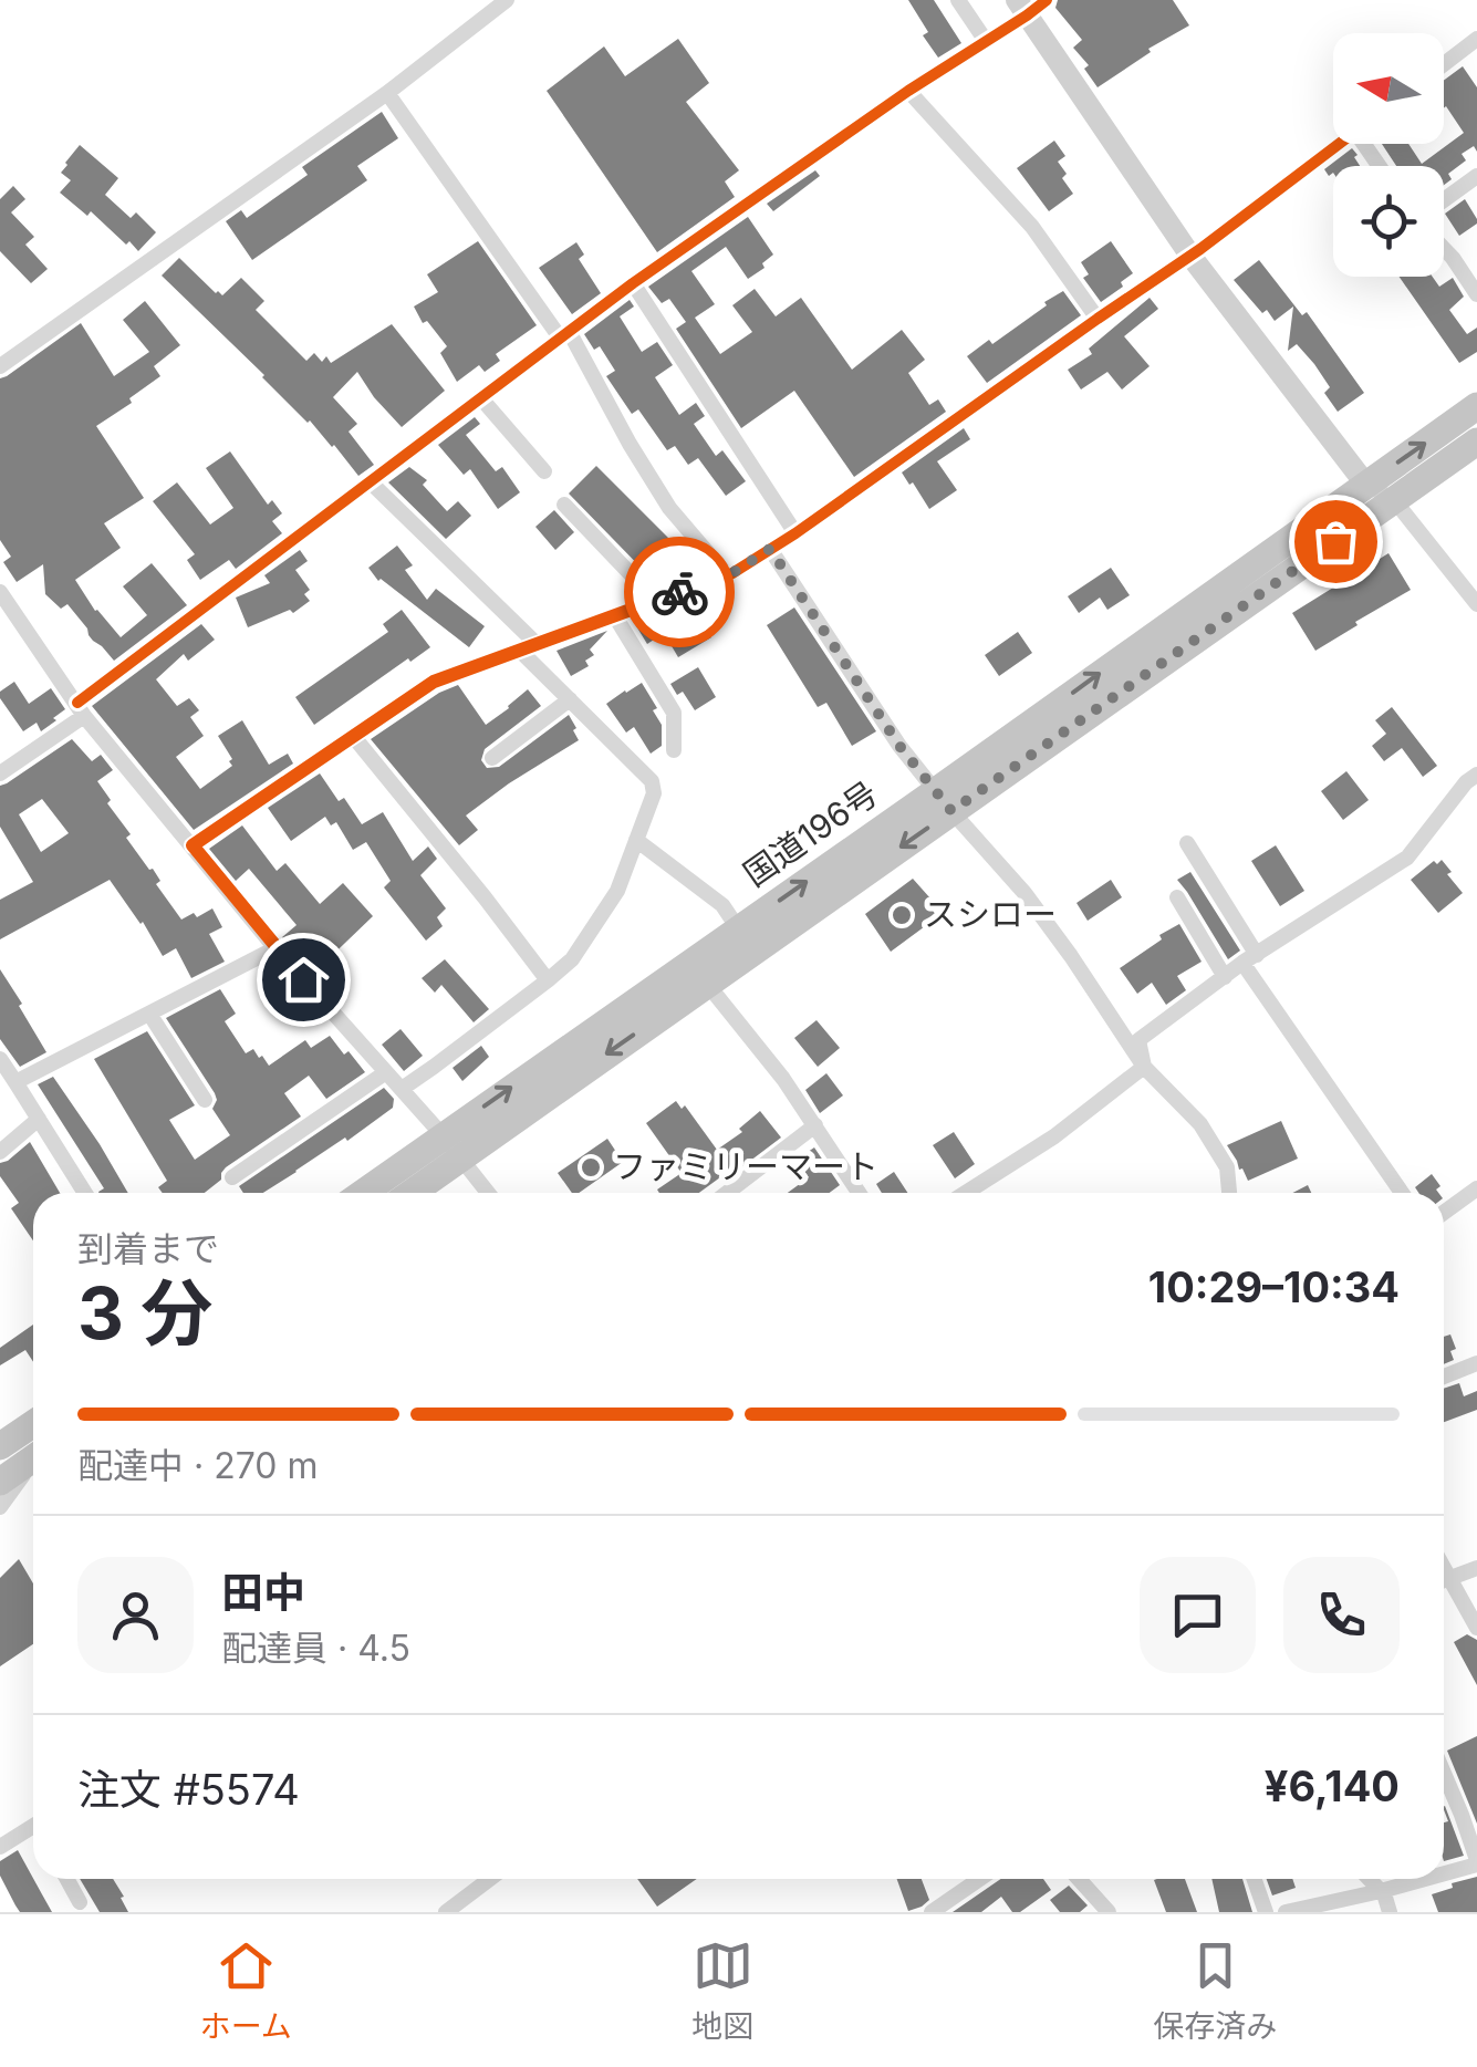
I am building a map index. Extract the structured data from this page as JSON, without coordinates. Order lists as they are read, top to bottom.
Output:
{
  "streets": {
    "highway": ["国道196号"]
  },
  "places": ["スシロー", "ファミリーマート"],
  "north": "left",
  "page": {
    "heading": ["3 分", "到着まで", "10:29–10:34"],
    "panel": [
      "田中",
      "配達員 · 4.5",
      "注文 #5574",
      "¥6,140"
    ],
    "bar": "配達中 · 270 m",
    "tabs": ["ホーム", "地図", "保存済み"]
  }
}
